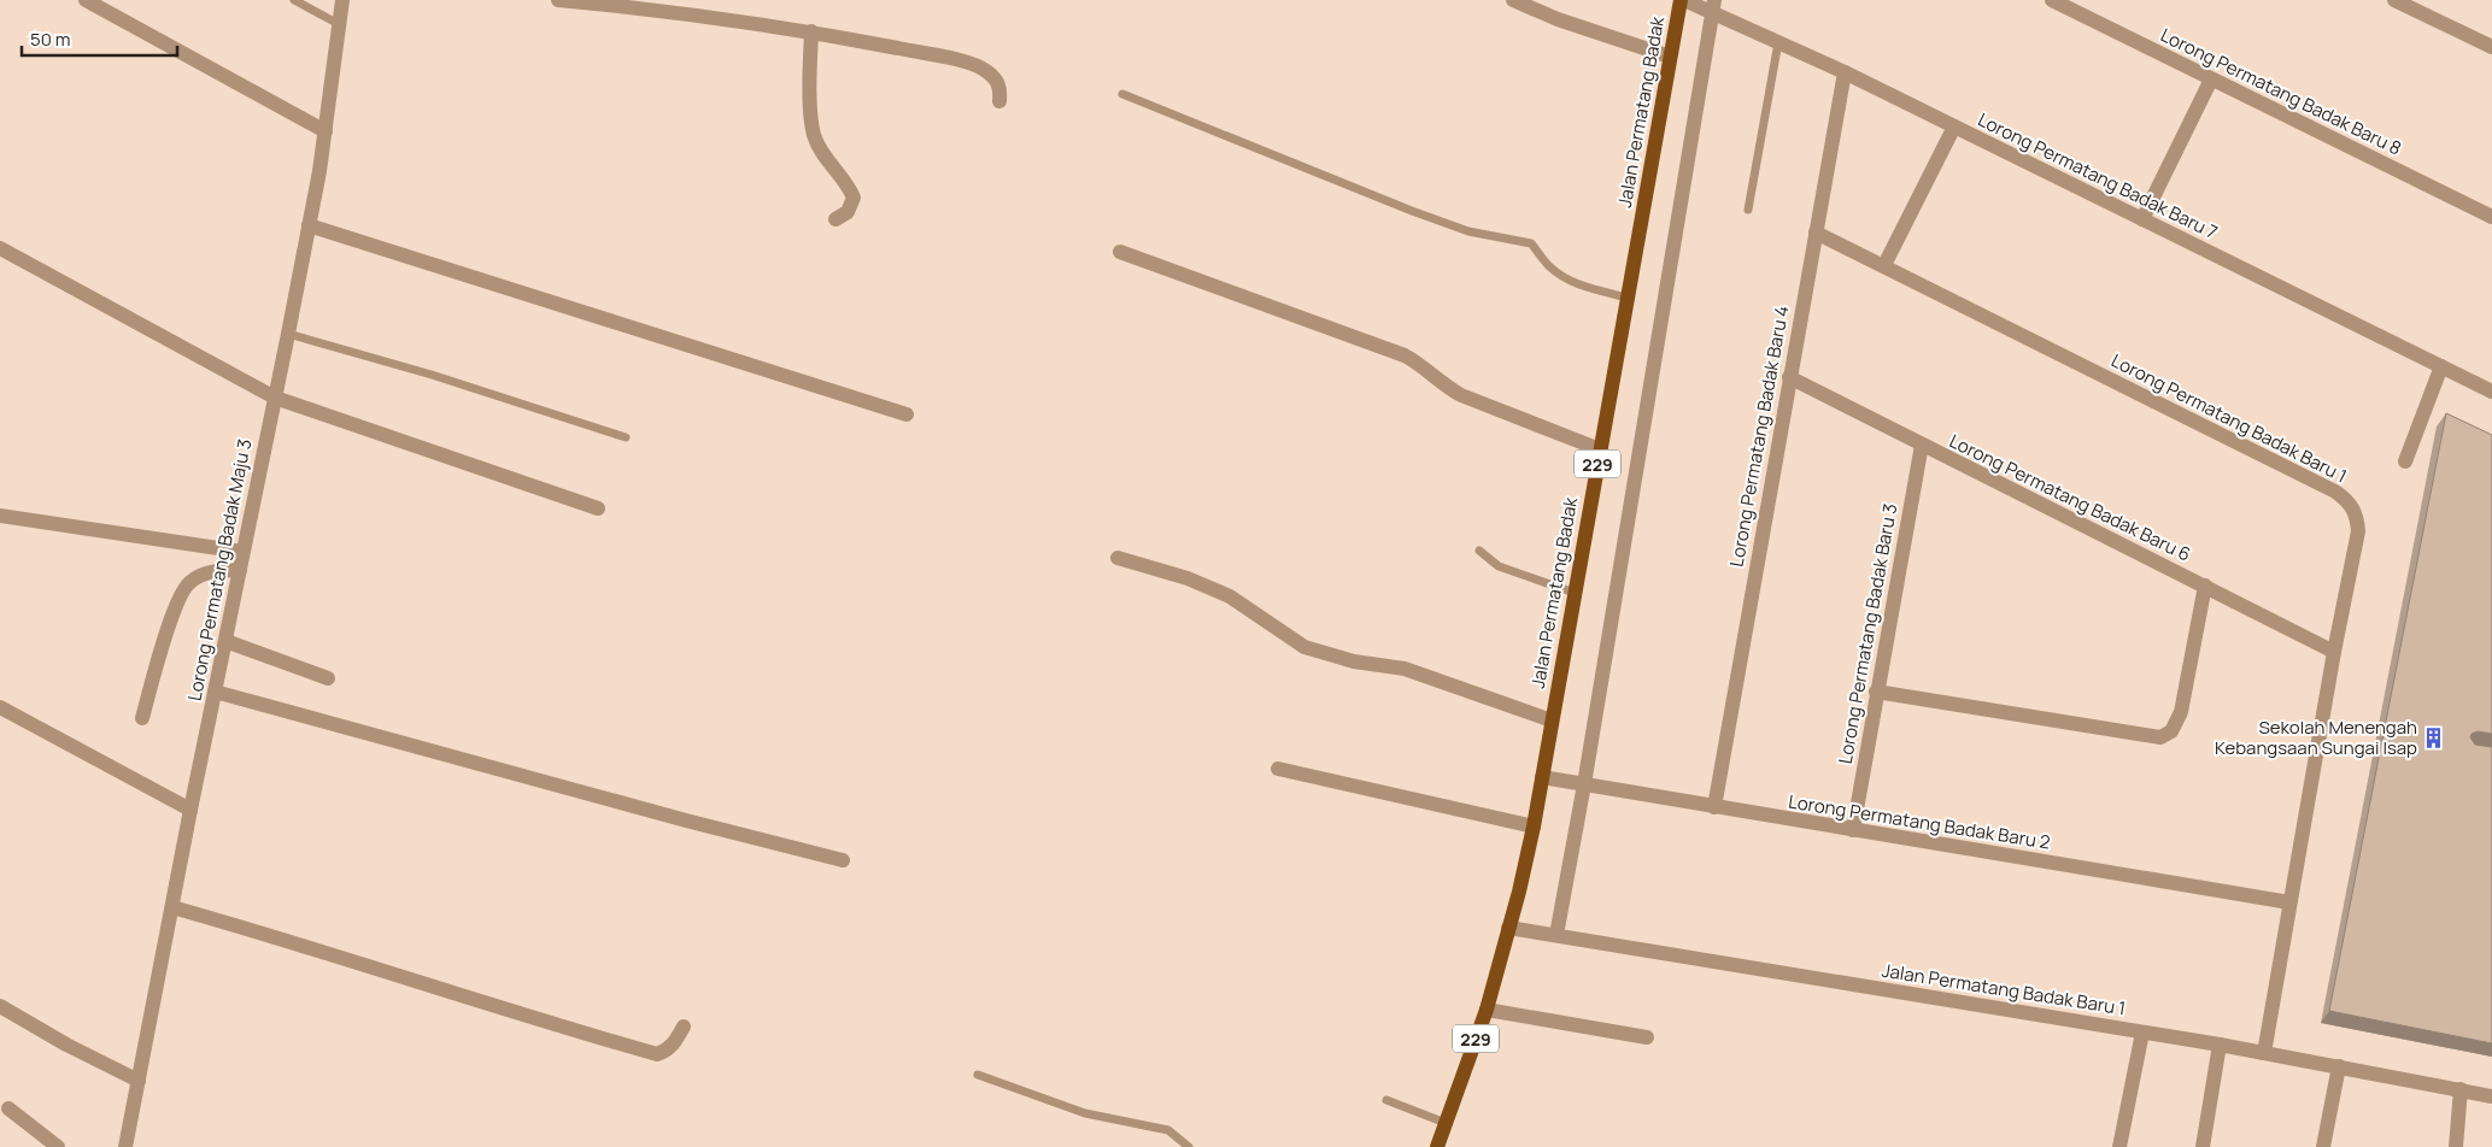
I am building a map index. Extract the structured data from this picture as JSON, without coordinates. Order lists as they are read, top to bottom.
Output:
{
  "streets": {
    "main road": ["Jalan Permatang Badak", "229"],
    "street": [
      "Lorong Permatang Badak Baru 8",
      "Lorong Permatang Badak Baru 7",
      "Lorong Permatang Badak Baru 1",
      "Lorong Permatang Badak Baru 4",
      "Lorong Permatang Badak Baru 6",
      "Lorong Permatang Badak Maju 3",
      "Lorong Permatang Badak Baru 3",
      "Lorong Permatang Badak Baru 2",
      "Jalan Permatang Badak Baru 1"
    ]
  },
  "crossings": [
    ["Jalan Permatang Badak", "Lorong Permatang Badak Baru 2"],
    ["Jalan Permatang Badak", "Jalan Permatang Badak Baru 1"],
    ["Lorong Permatang Badak Baru 7", "Lorong Permatang Badak Baru 4"],
    ["Lorong Permatang Badak Baru 1", "Lorong Permatang Badak Baru 4"],
    ["Lorong Permatang Badak Baru 1", "Lorong Permatang Badak Baru 6"],
    ["Lorong Permatang Badak Baru 1", "Lorong Permatang Badak Baru 2"],
    ["Lorong Permatang Badak Baru 1", "Jalan Permatang Badak Baru 1"],
    ["Lorong Permatang Badak Baru 4", "Lorong Permatang Badak Baru 6"],
    ["Lorong Permatang Badak Baru 4", "Lorong Permatang Badak Baru 2"],
    ["Lorong Permatang Badak Baru 6", "Lorong Permatang Badak Baru 3"],
    ["Lorong Permatang Badak Baru 3", "Lorong Permatang Badak Baru 2"]
  ],
  "places": {
    "building": ["Sekolah Menengah Kebangsaan Sungai Isap"]
  },
  "scale_bar": "50 m"
}
